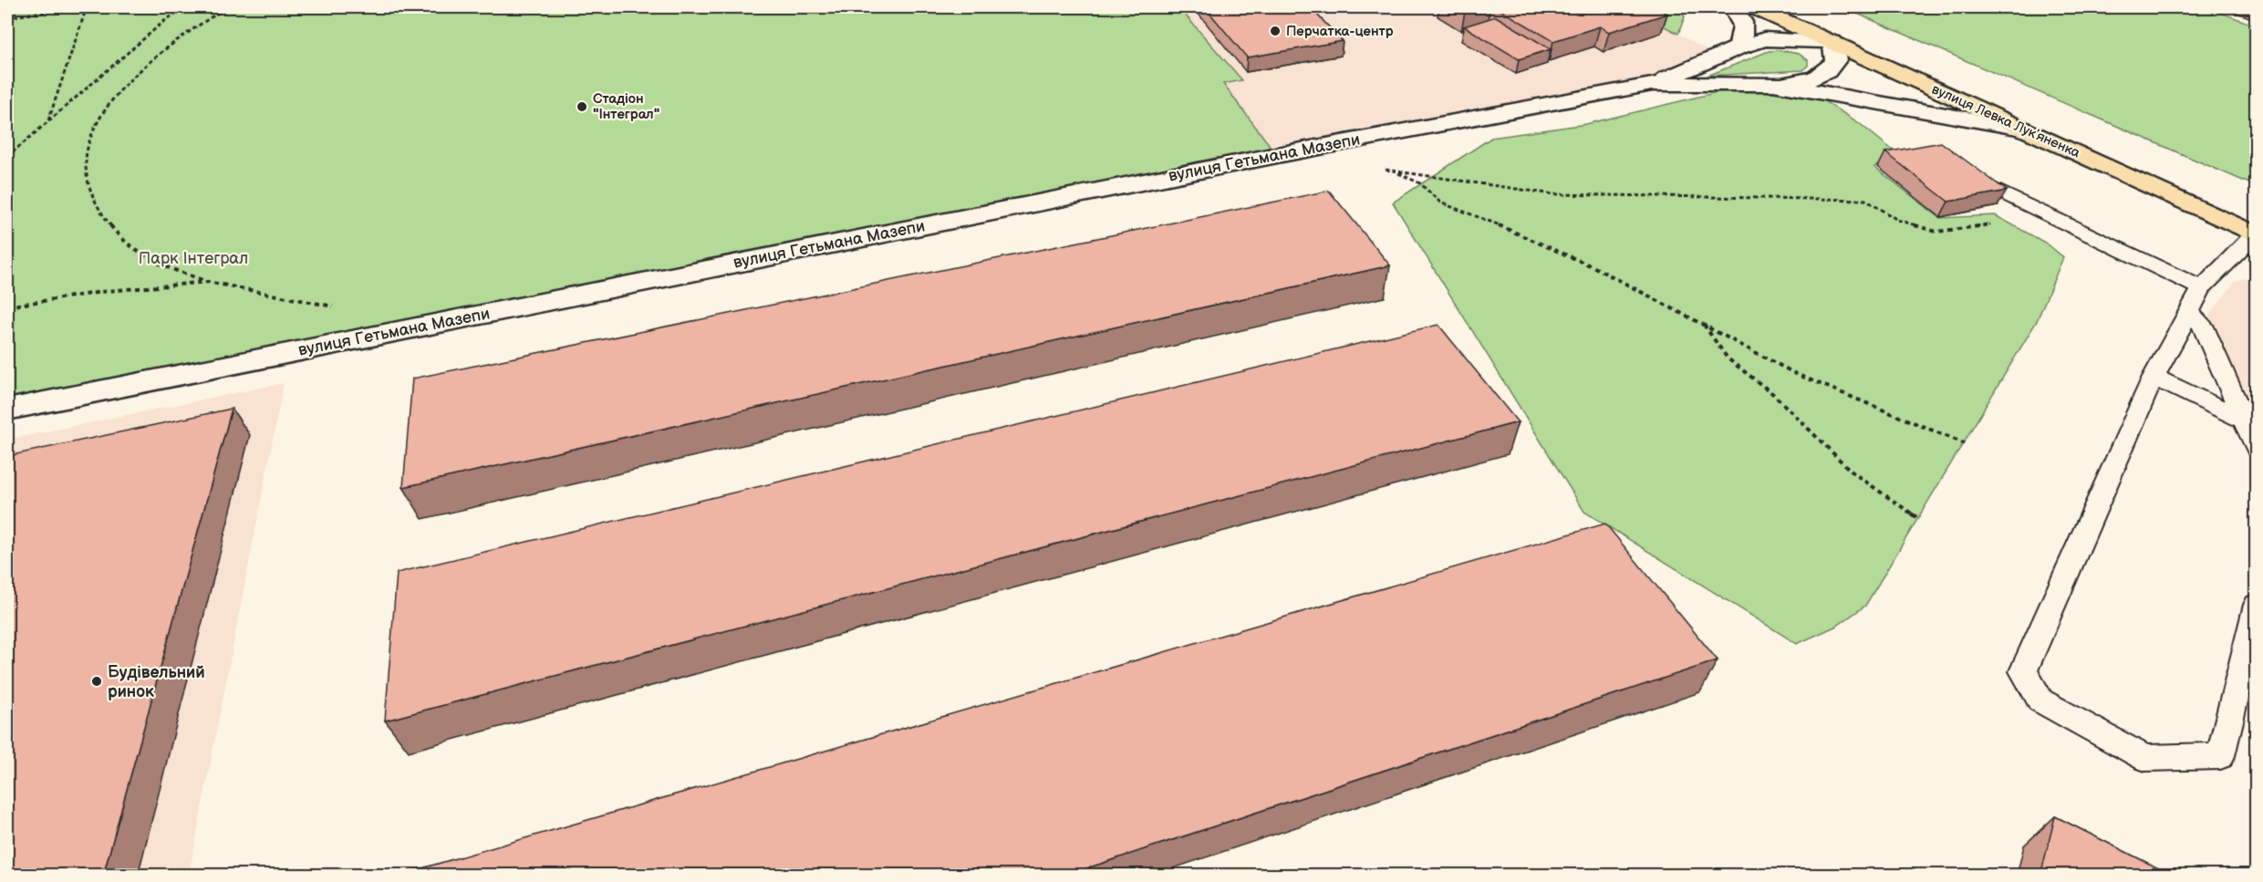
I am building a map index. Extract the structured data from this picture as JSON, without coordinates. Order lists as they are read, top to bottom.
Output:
{
  "streets": {
    "main road": ["вулиця Левка Лукʼяненка"],
    "street": ["вулиця Гетьмана Мазепи"]
  },
  "parks": ["Парк Інтеграл"],
  "places": ["Перчатка-центр", "Стадіон \"Інтеграл\"", "Будівельний ринок"]
}
